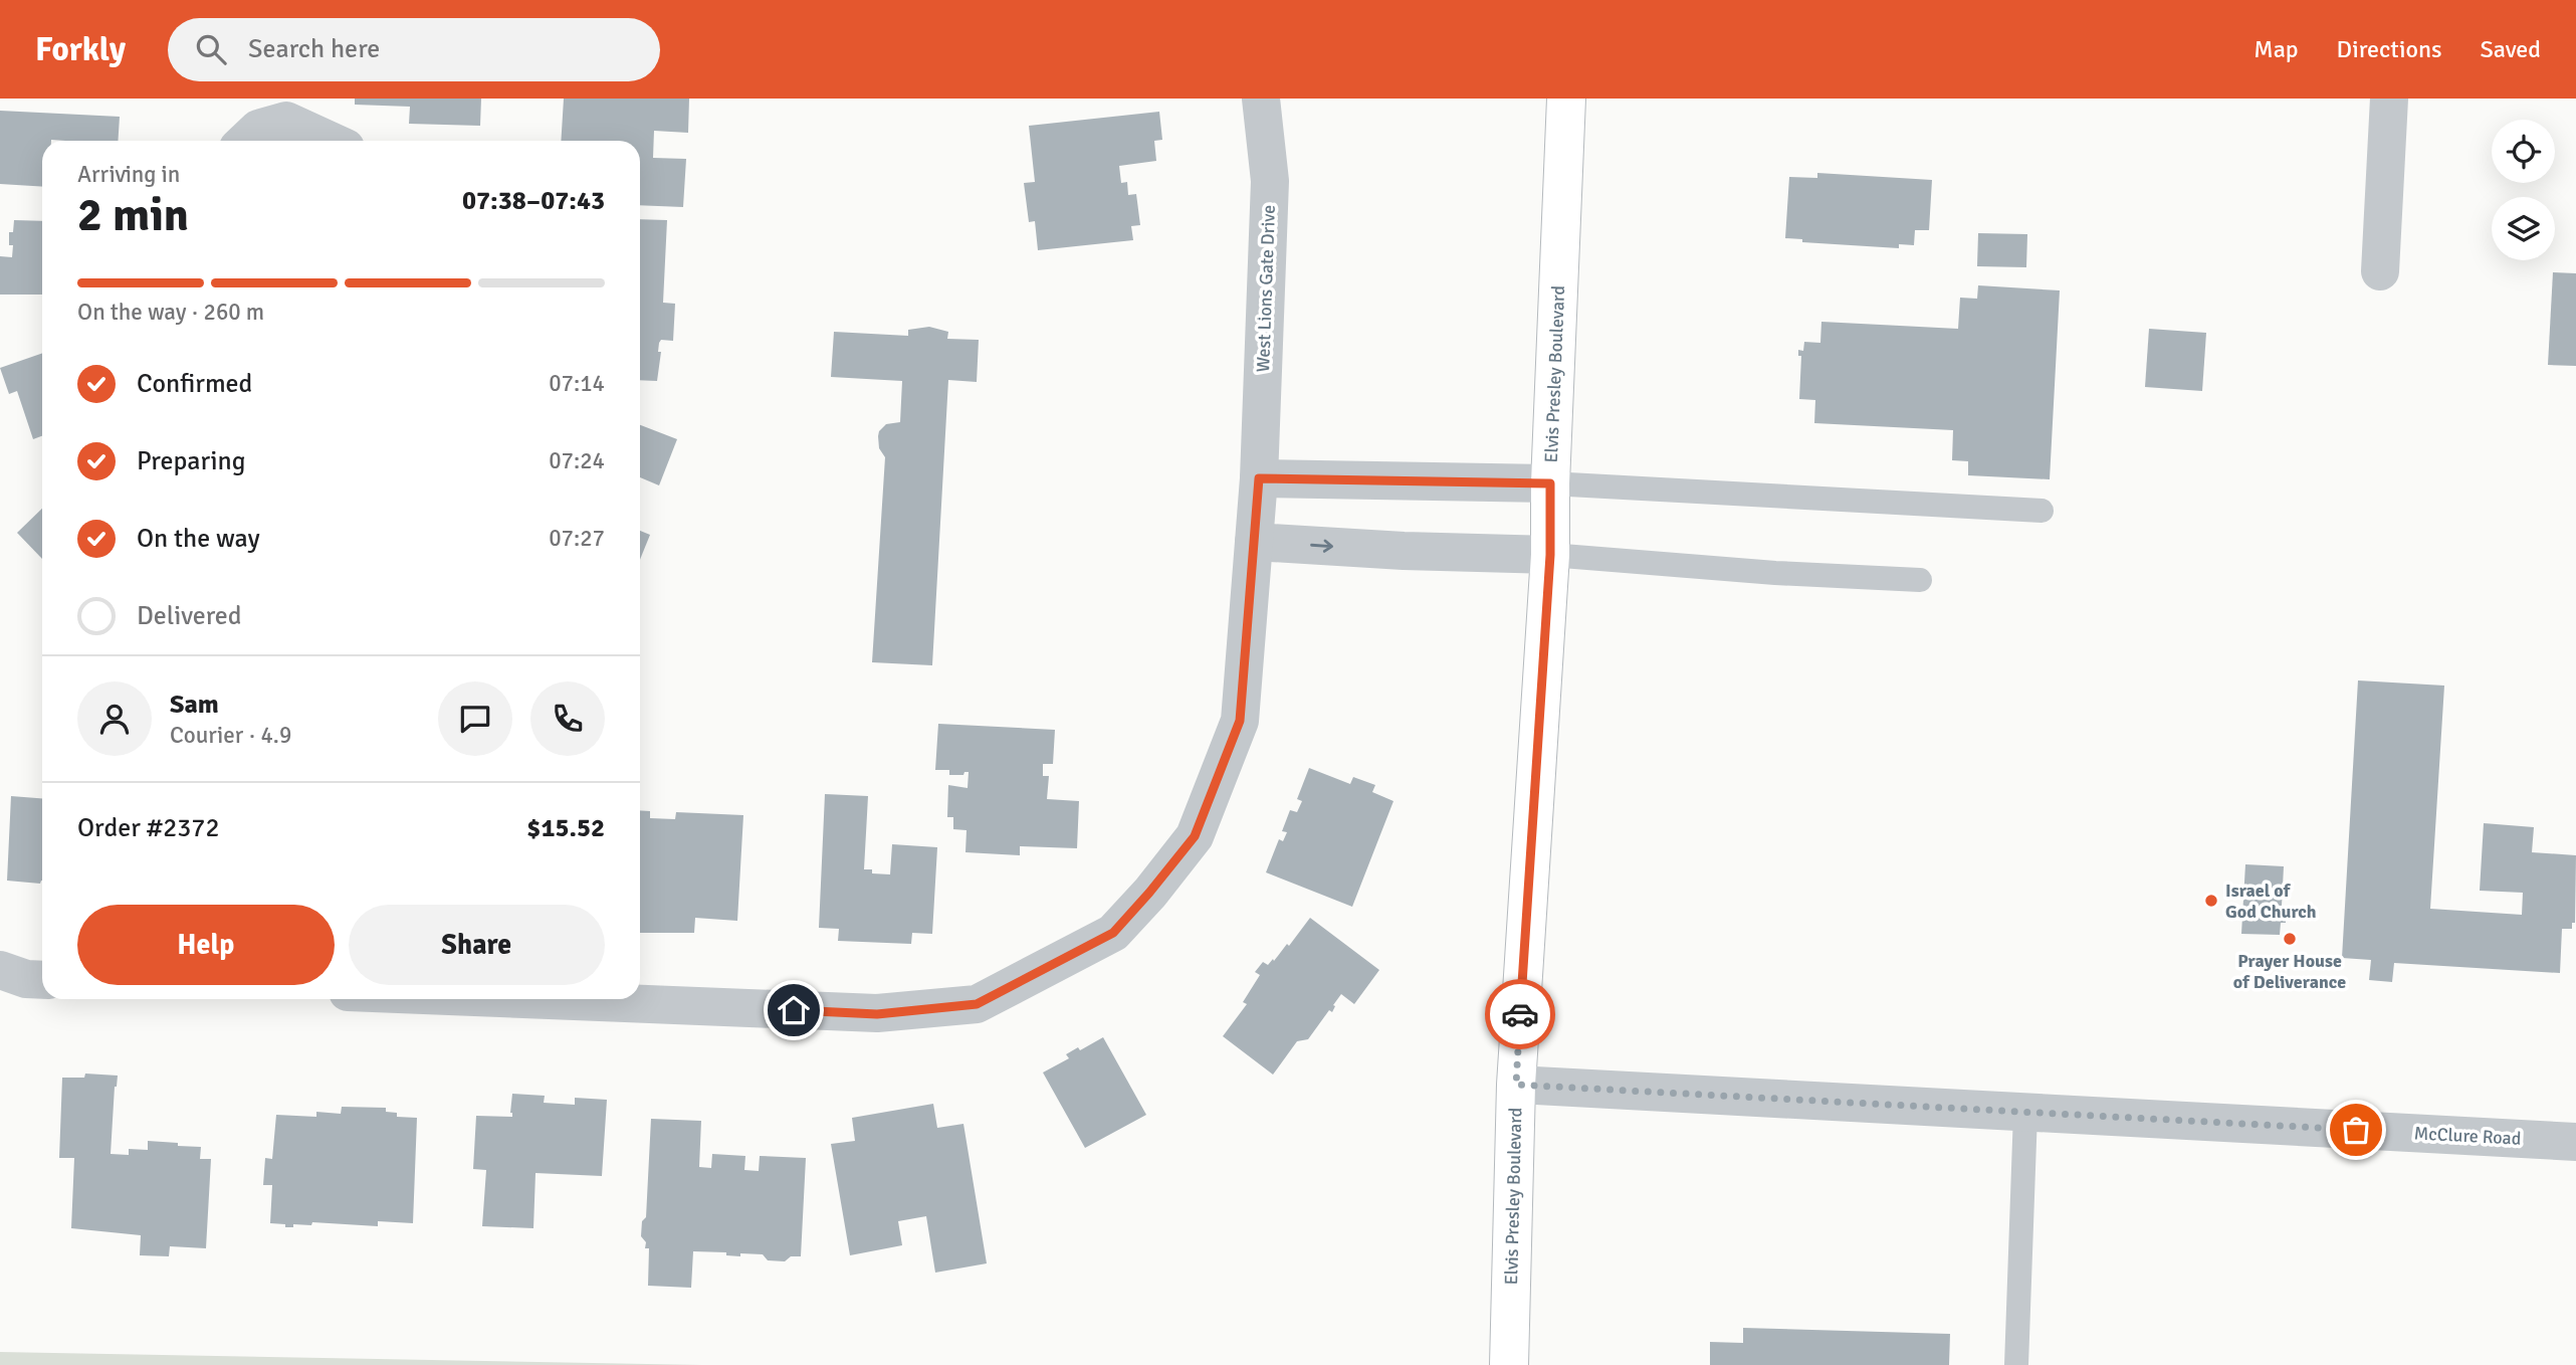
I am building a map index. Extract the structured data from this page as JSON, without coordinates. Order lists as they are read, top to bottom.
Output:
{
  "streets": {
    "main road": ["Elvis Presley Boulevard"],
    "street": ["West Lions Gate Drive", "McClure Road"]
  },
  "crossings": [
    ["Elvis Presley Boulevard", "McClure Road"]
  ],
  "places": ["Israel of God Church", "Prayer House of Deliverance"],
  "page": {
    "header": "Forkly",
    "search": "Search here",
    "nav": ["Map", "Directions", "Saved"],
    "heading": ["2 min", "Arriving in", "07:38–07:43"],
    "panel": [
      "Sam",
      "Courier · 4.9",
      "Order #2372",
      "$15.52"
    ],
    "bar": "On the way · 260 m",
    "list": [
      ["Confirmed", "07:14"],
      ["Preparing", "07:24"],
      ["On the way", "07:27"],
      "Delivered"
    ],
    "buttons": ["Help", "Share"]
  }
}
